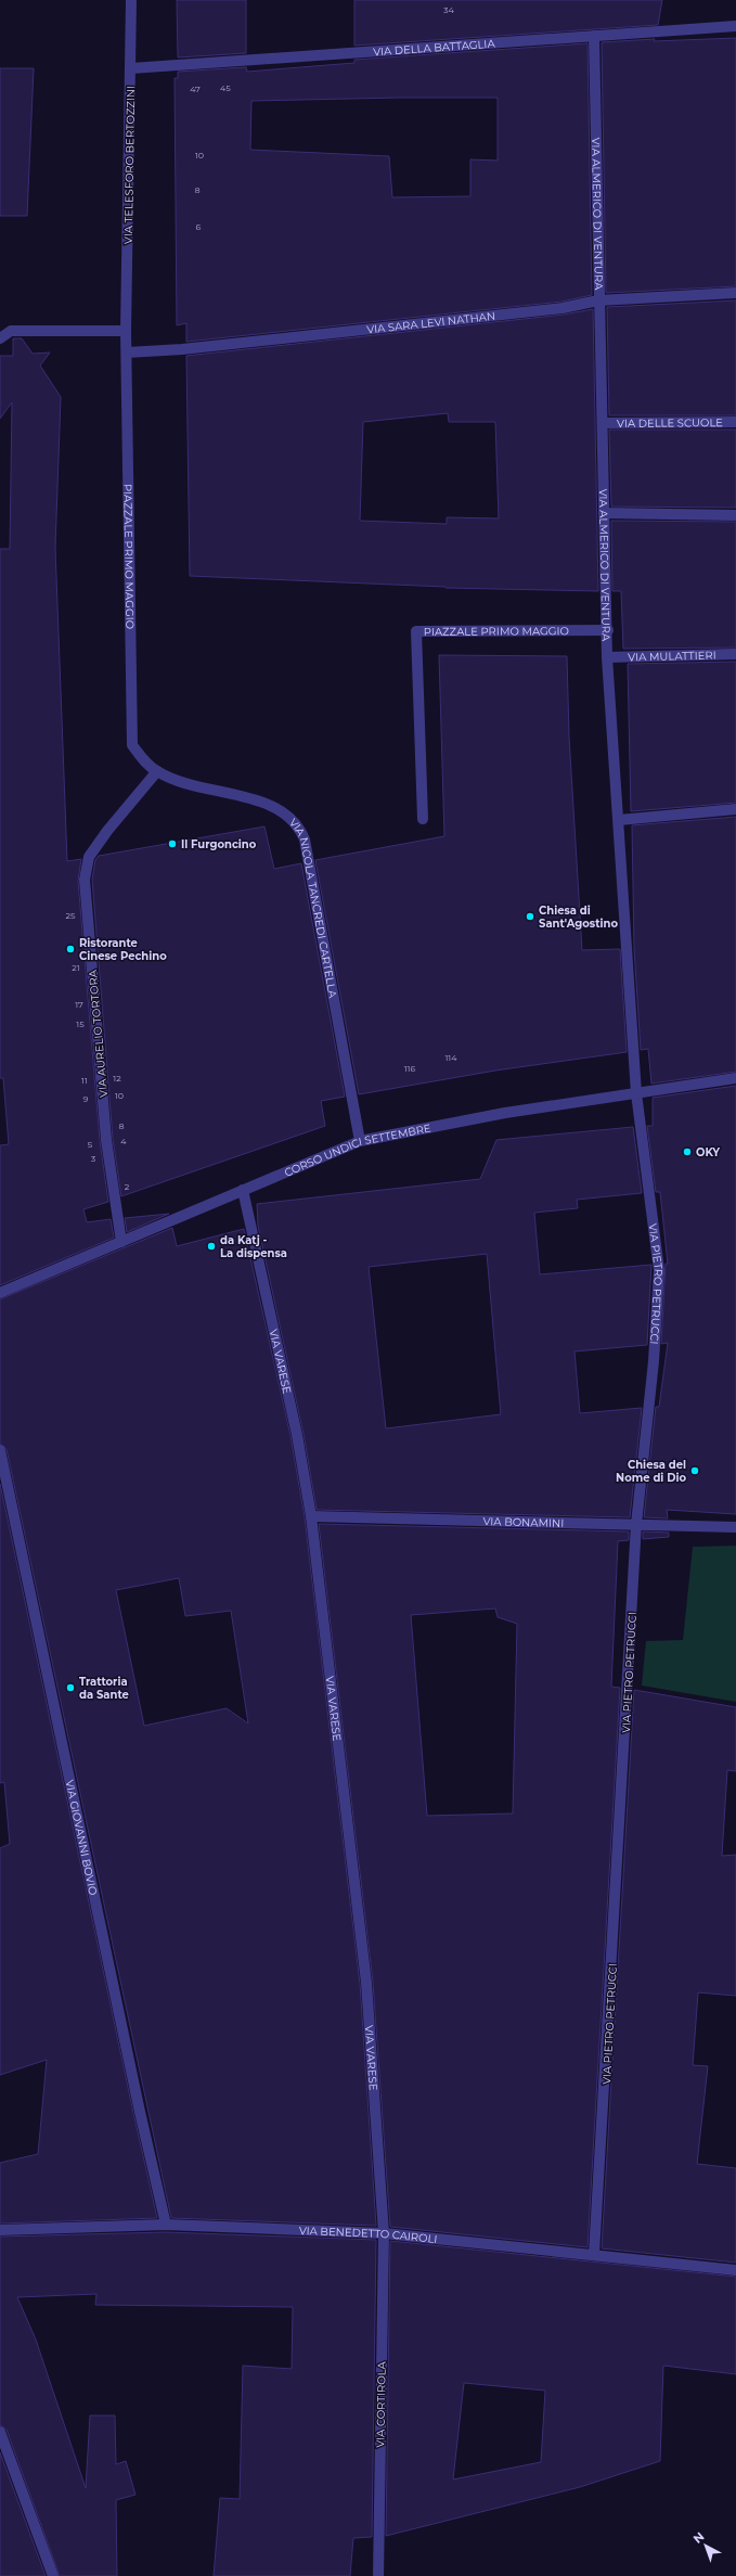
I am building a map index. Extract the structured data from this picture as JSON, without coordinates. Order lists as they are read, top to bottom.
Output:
{
  "streets": {
    "street": [
      "VIA DELLA BATTAGLIA",
      "VIA TELESFORO BERTOZZINI",
      "VIA ALMERICO DI VENTURA",
      "VIA SARA LEVI NATHAN",
      "VIA DELLE SCUOLE",
      "PIAZZALE PRIMO MAGGIO",
      "VIA MULATTIERI",
      "VIA NICOLA TANCREDI CARTELLA",
      "VIA AURELIO TORTORA",
      "CORSO UNDICI SETTEMBRE",
      "VIA PIETRO PETRUCCI",
      "VIA VARESE",
      "VIA BONAMINI",
      "VIA GIOVANNI BOVIO",
      "VIA BENEDETTO CAIROLI",
      "VIA CORTIROLA"
    ]
  },
  "crossings": [
    ["VIA DELLA BATTAGLIA", "VIA TELESFORO BERTOZZINI"],
    ["VIA DELLA BATTAGLIA", "VIA ALMERICO DI VENTURA"],
    ["VIA TELESFORO BERTOZZINI", "PIAZZALE PRIMO MAGGIO"],
    ["VIA ALMERICO DI VENTURA", "VIA SARA LEVI NATHAN"],
    ["VIA ALMERICO DI VENTURA", "VIA DELLE SCUOLE"],
    ["VIA ALMERICO DI VENTURA", "PIAZZALE PRIMO MAGGIO"],
    ["VIA ALMERICO DI VENTURA", "VIA MULATTIERI"],
    ["VIA ALMERICO DI VENTURA", "CORSO UNDICI SETTEMBRE"],
    ["VIA ALMERICO DI VENTURA", "VIA PIETRO PETRUCCI"],
    ["VIA SARA LEVI NATHAN", "PIAZZALE PRIMO MAGGIO"],
    ["PIAZZALE PRIMO MAGGIO", "VIA NICOLA TANCREDI CARTELLA"],
    ["PIAZZALE PRIMO MAGGIO", "VIA AURELIO TORTORA"],
    ["VIA NICOLA TANCREDI CARTELLA", "VIA AURELIO TORTORA"],
    ["VIA NICOLA TANCREDI CARTELLA", "CORSO UNDICI SETTEMBRE"],
    ["VIA AURELIO TORTORA", "CORSO UNDICI SETTEMBRE"],
    ["CORSO UNDICI SETTEMBRE", "VIA PIETRO PETRUCCI"],
    ["CORSO UNDICI SETTEMBRE", "VIA VARESE"],
    ["VIA PIETRO PETRUCCI", "VIA BONAMINI"],
    ["VIA PIETRO PETRUCCI", "VIA BENEDETTO CAIROLI"],
    ["VIA VARESE", "VIA BONAMINI"],
    ["VIA VARESE", "VIA BENEDETTO CAIROLI"],
    ["VIA VARESE", "VIA CORTIROLA"],
    ["VIA GIOVANNI BOVIO", "VIA BENEDETTO CAIROLI"],
    ["VIA BENEDETTO CAIROLI", "VIA CORTIROLA"]
  ],
  "places": [
    "Il Furgoncino",
    "Chiesa di Sant'Agostino",
    "Ristorante Cinese Pechino",
    "OKY",
    "da Katj - La dispensa",
    "Chiesa del Nome di Dio",
    "Trattoria da Sante"
  ],
  "house_numbers": [
    "34",
    "45",
    "47",
    "10",
    "8",
    "6",
    "25",
    "21",
    "17",
    "15",
    "114",
    "116",
    "12",
    "11",
    "10",
    "9",
    "8",
    "4",
    "5",
    "3",
    "2"
  ],
  "north": "top left"
}
